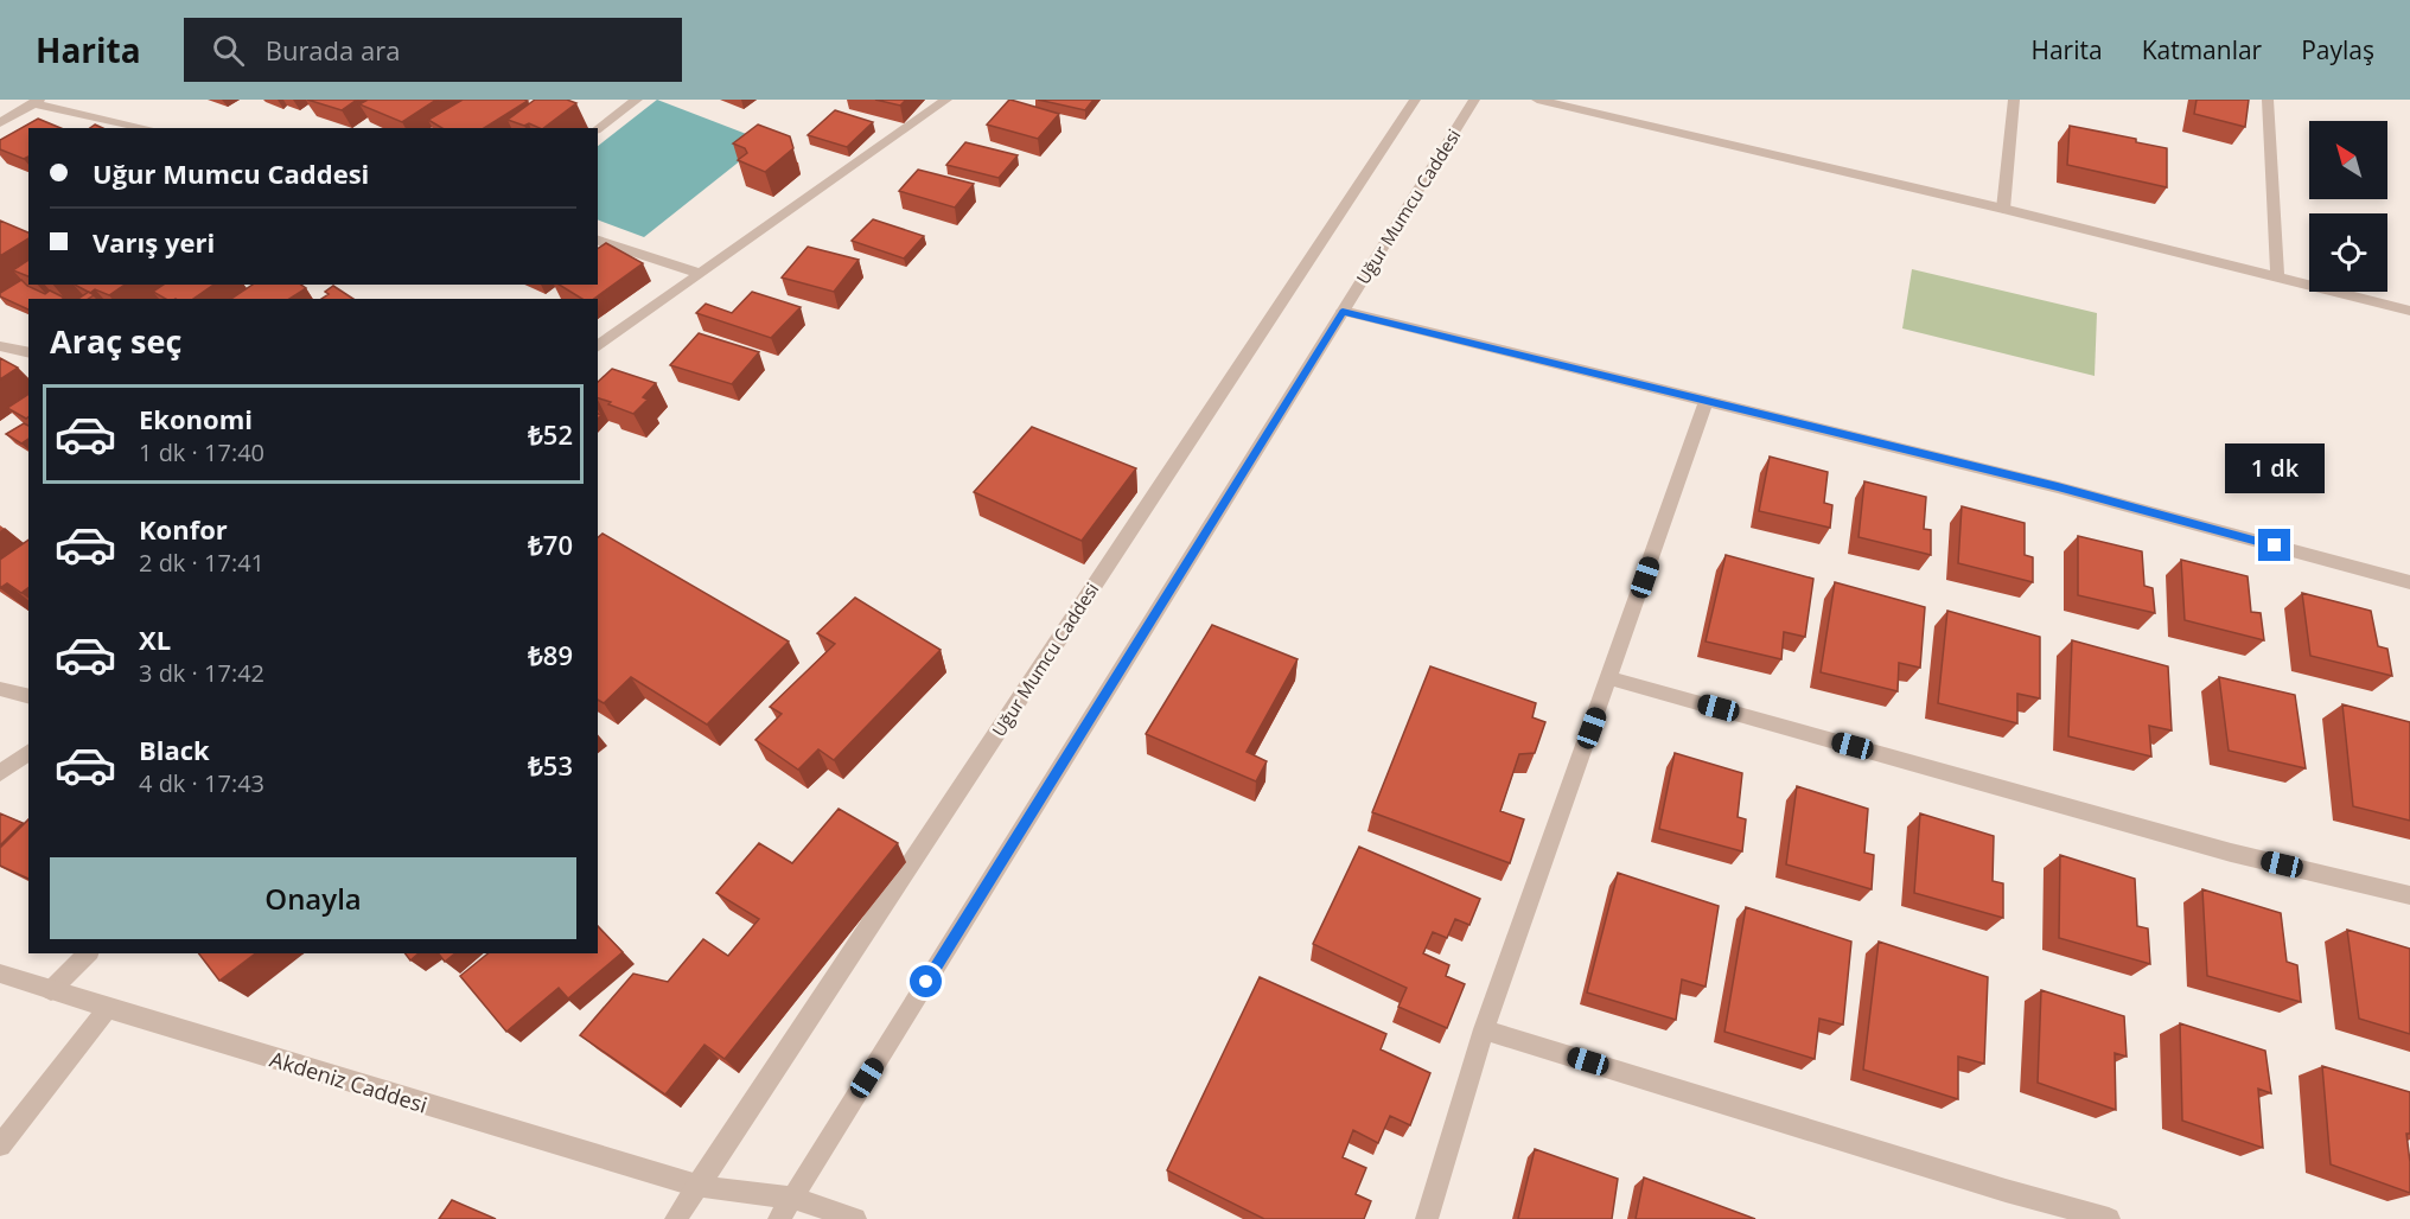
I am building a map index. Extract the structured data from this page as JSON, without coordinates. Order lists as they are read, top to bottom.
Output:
{
  "streets": {
    "street": ["Uğur Mumcu Caddesi", "Akdeniz Caddesi"]
  },
  "crossings": [
    ["Uğur Mumcu Caddesi", "Akdeniz Caddesi"]
  ],
  "north": "top left",
  "page": {
    "header": "Harita",
    "search": "Burada ara",
    "nav": ["Harita", "Katmanlar", "Paylaş"],
    "banner": ["Uğur Mumcu Caddesi", "Varış yeri"],
    "heading": "Araç seç",
    "list": [
      {
        "name": "Ekonomi",
        "note": "1 dk · 17:40",
        "value": "₺52"
      },
      {
        "name": "Konfor",
        "note": "2 dk · 17:41",
        "value": "₺70"
      },
      {
        "name": "XL",
        "note": "3 dk · 17:42",
        "value": "₺89"
      },
      {
        "name": "Black",
        "note": "4 dk · 17:43",
        "value": "₺53"
      }
    ],
    "bubble": "1 dk",
    "buttons": "Onayla"
  }
}
